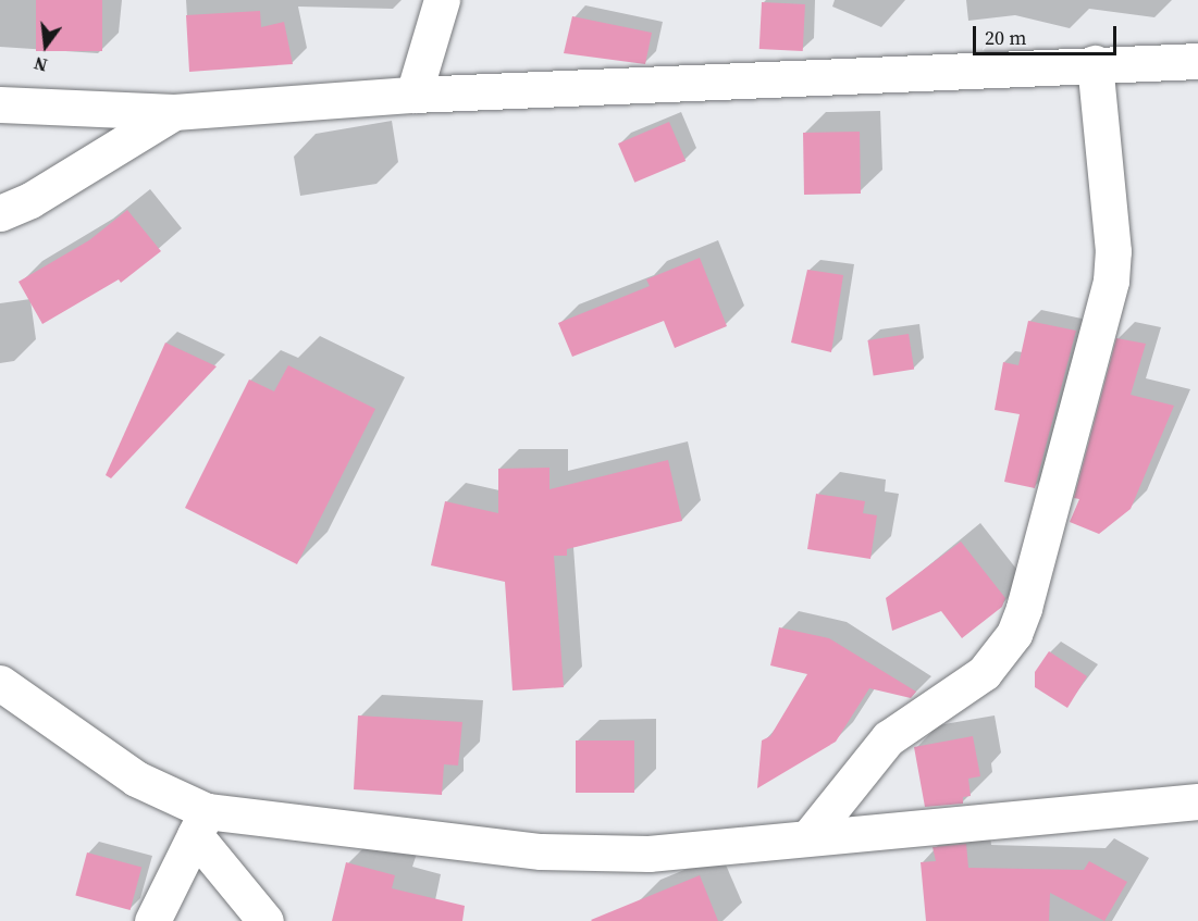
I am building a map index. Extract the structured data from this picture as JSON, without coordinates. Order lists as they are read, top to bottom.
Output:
{
  "scale_bar": "20 m",
  "north": "bottom"
}
